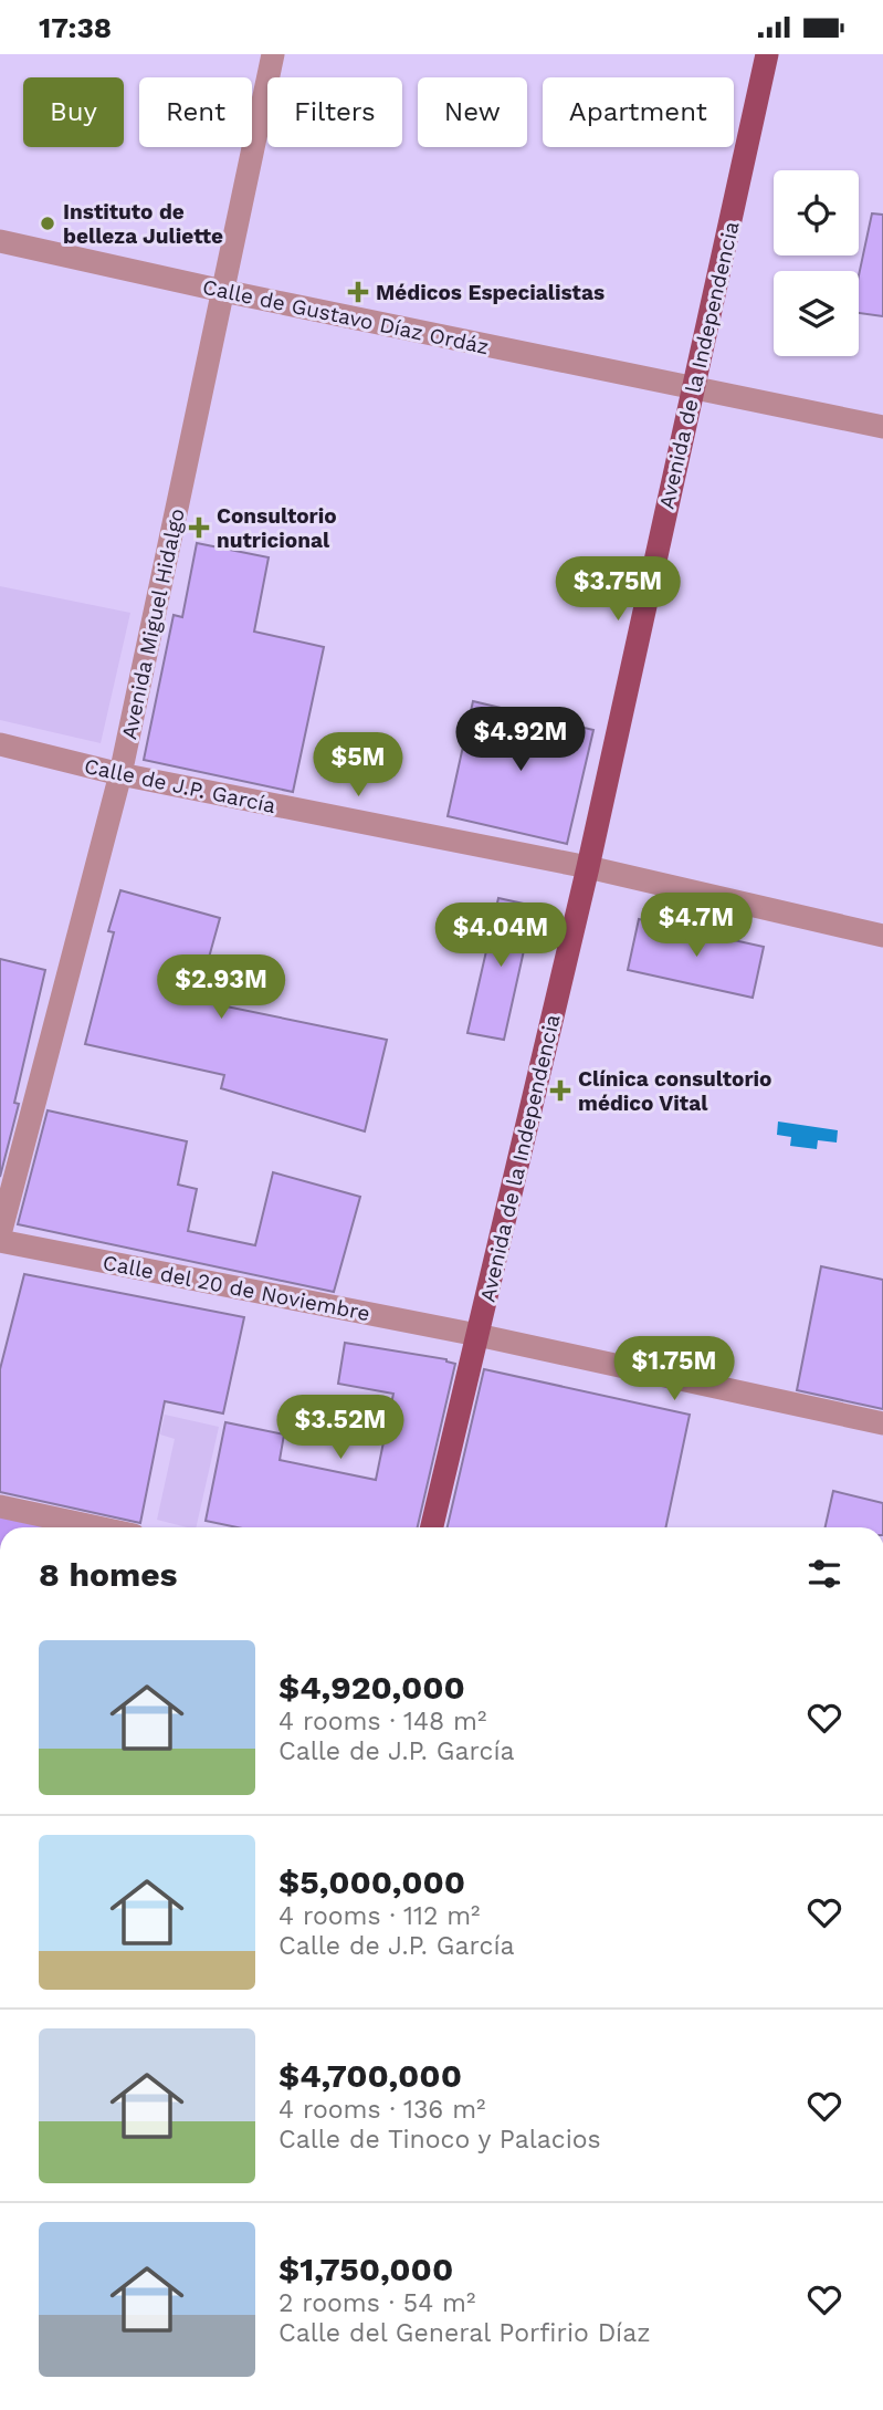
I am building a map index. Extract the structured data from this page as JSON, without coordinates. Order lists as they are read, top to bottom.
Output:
{
  "streets": {
    "main road": ["Avenida de la Independencia"],
    "street": [
      "Calle de Gustavo Díaz Ordáz",
      "Avenida Miguel Hidalgo",
      "Calle de J.P. García",
      "Calle del 20 de Noviembre"
    ]
  },
  "crossings": [
    ["Calle de Gustavo Díaz Ordáz", "Avenida de la Independencia"],
    ["Calle de Gustavo Díaz Ordáz", "Avenida Miguel Hidalgo"],
    ["Avenida de la Independencia", "Calle de J.P. García"],
    ["Avenida de la Independencia", "Calle del 20 de Noviembre"],
    ["Avenida Miguel Hidalgo", "Calle de J.P. García"]
  ],
  "places": {
    "other": ["Instituto de belleza Juliette"],
    "health": ["Médicos Especialistas", "Consultorio nutricional", "Clínica consultorio médico Vital"]
  },
  "page": {
    "status": "17:38",
    "chip": [
      "Buy",
      "Rent",
      "Filters",
      "New",
      "Apartment"
    ],
    "price": [
      "$3.75M",
      "$4.92M",
      "$5M",
      "$4.7M",
      "$4.04M",
      "$2.93M",
      "$1.75M",
      "$3.52M"
    ],
    "heading": "8 homes",
    "list": [
      {
        "name": "$4,920,000",
        "note": "4 rooms · 148 m² · Calle de J.P. García"
      },
      {
        "name": "$5,000,000",
        "note": "4 rooms · 112 m² · Calle de J.P. García"
      },
      {
        "name": "$4,700,000",
        "note": "4 rooms · 136 m² · Calle de Tinoco y Palacios"
      },
      {
        "name": "$1,750,000",
        "note": "2 rooms · 54 m² · Calle del General Porfirio Díaz"
      }
    ]
  }
}
